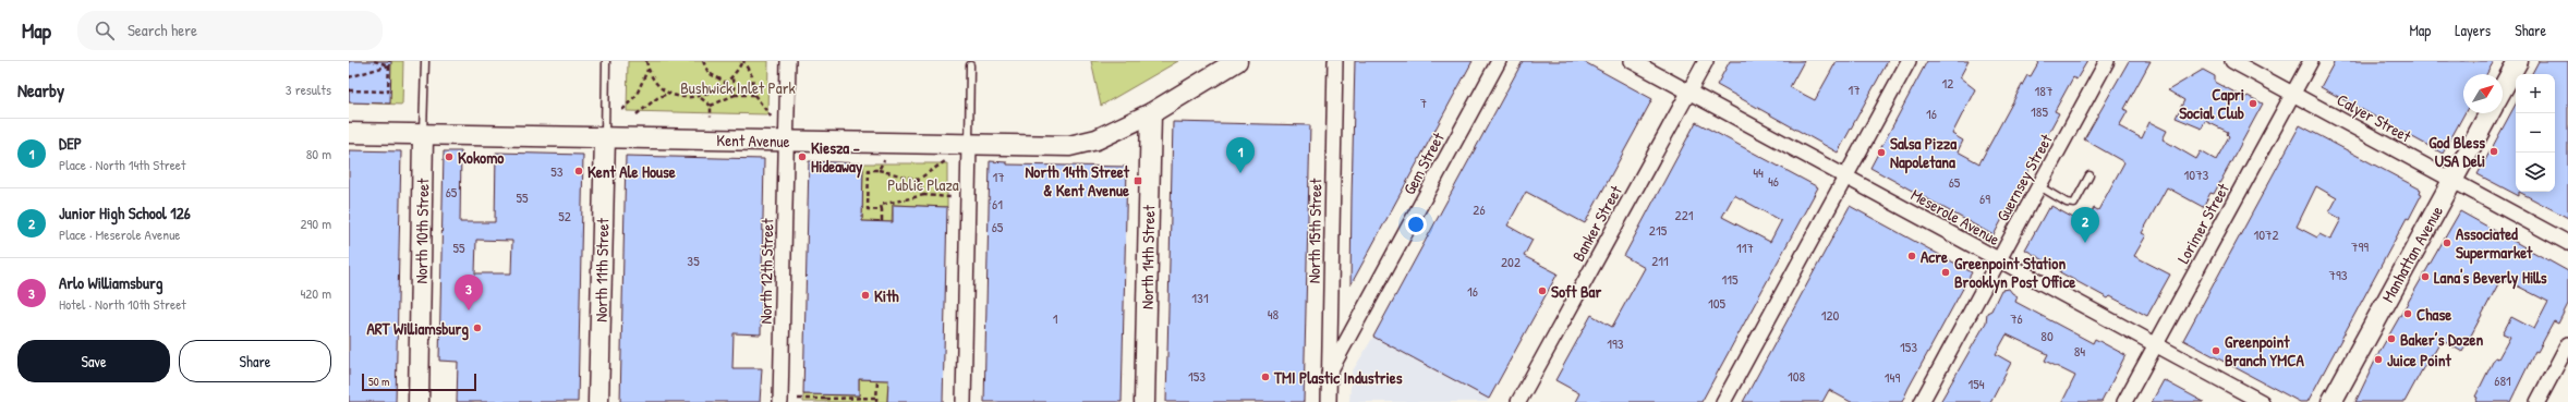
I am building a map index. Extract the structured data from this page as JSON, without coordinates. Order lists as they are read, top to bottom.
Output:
{
  "streets": {
    "main road": [
      "Kent Avenue",
      "North 10th Street",
      "Manhattan Avenue",
      "North 14th Street",
      "North 11th Street"
    ],
    "street": [
      "Calyer Street",
      "Gem Street",
      "Guernsey Street",
      "Meserole Avenue",
      "Banker Street",
      "Lorimer Street",
      "North 15th Street",
      "North 12th Street"
    ]
  },
  "crossings": [
    ["Calyer Street", "Lorimer Street"],
    ["Calyer Street", "Manhattan Avenue"],
    ["Kent Avenue", "North 10th Street"],
    ["Kent Avenue", "North 14th Street"],
    ["Kent Avenue", "North 11th Street"],
    ["Kent Avenue", "North 12th Street"],
    ["Gem Street", "North 15th Street"],
    ["Guernsey Street", "Meserole Avenue"],
    ["Meserole Avenue", "Banker Street"],
    ["Meserole Avenue", "Lorimer Street"]
  ],
  "parks": ["Bushwick Inlet Park", "Public Plaza"],
  "places": {
    "other": [
      "Capri Social Club",
      "God Bless USA Deli",
      "Salsa Pizza Napoletana",
      "Kokomo",
      "Kiesza - Hideaway",
      "Kent Ale House",
      "Associated Supermarket",
      "Acre",
      "Greenpoint Station Brooklyn Post Office",
      "Lana's Beverly Hills",
      "Soft Bar",
      "Kith",
      "Chase",
      "ART Williamsburg",
      "Baker’s Dozen",
      "Greenpoint Branch YMCA",
      "Juice Point",
      "TMI Plastic Industries"
    ],
    "transit": ["North 14th Street & Kent Avenue"]
  },
  "house_numbers": [
    "12",
    "17",
    "187",
    "7",
    "185",
    "16",
    "53",
    "44",
    "1073",
    "17",
    "46",
    "65",
    "65",
    "55",
    "69",
    "61",
    "26",
    "221",
    "52",
    "65",
    "215",
    "1072",
    "799",
    "55",
    "117",
    "35",
    "211",
    "202",
    "793",
    "115",
    "16",
    "131",
    "105",
    "48",
    "120",
    "1",
    "76",
    "80",
    "193",
    "153",
    "84",
    "153",
    "108",
    "149",
    "681",
    "154"
  ],
  "scale_bar": "50 m",
  "north": "top right",
  "page": {
    "header": "Map",
    "search": "Search here",
    "nav": ["Map", "Layers", "Share"],
    "heading": ["Nearby", "3 results"],
    "map_buttons": ["+", "−"],
    "list": [
      {
        "mark": "1",
        "name": "DEP",
        "note": "Place · North 14th Street",
        "value": "80 m"
      },
      {
        "mark": "2",
        "name": "Junior High School 126",
        "note": "Place · Meserole Avenue",
        "value": "290 m"
      },
      {
        "mark": "3",
        "name": "Arlo Williamsburg",
        "note": "Hotel · North 10th Street",
        "value": "420 m"
      }
    ],
    "pins": ["1", "2", "3"],
    "buttons": ["Save", "Share"],
    "scale": "50 m"
  }
}
